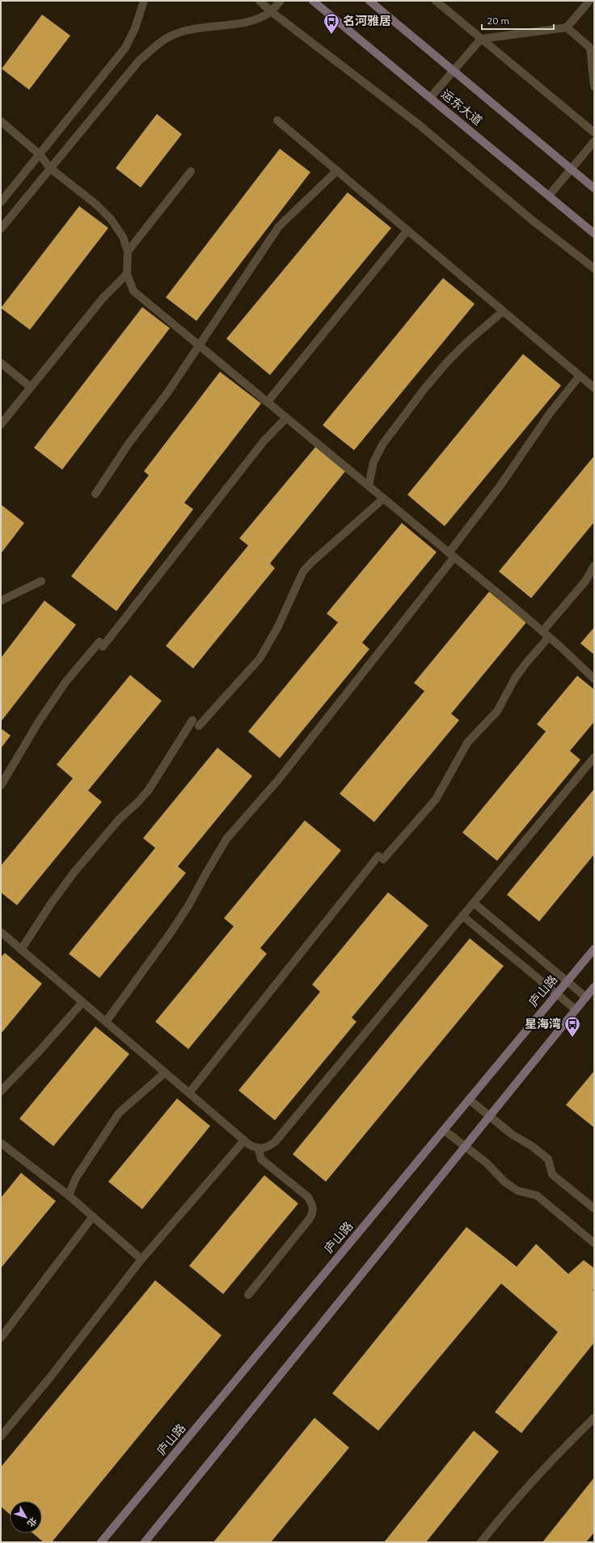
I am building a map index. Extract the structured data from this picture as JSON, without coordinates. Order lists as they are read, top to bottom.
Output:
{
  "streets": {
    "street": ["运东大道", "庐山路"]
  },
  "places": {
    "bus stop": ["名河雅居", "星海湾"]
  },
  "scale_bar": "20 m",
  "north": "bottom right"
}
